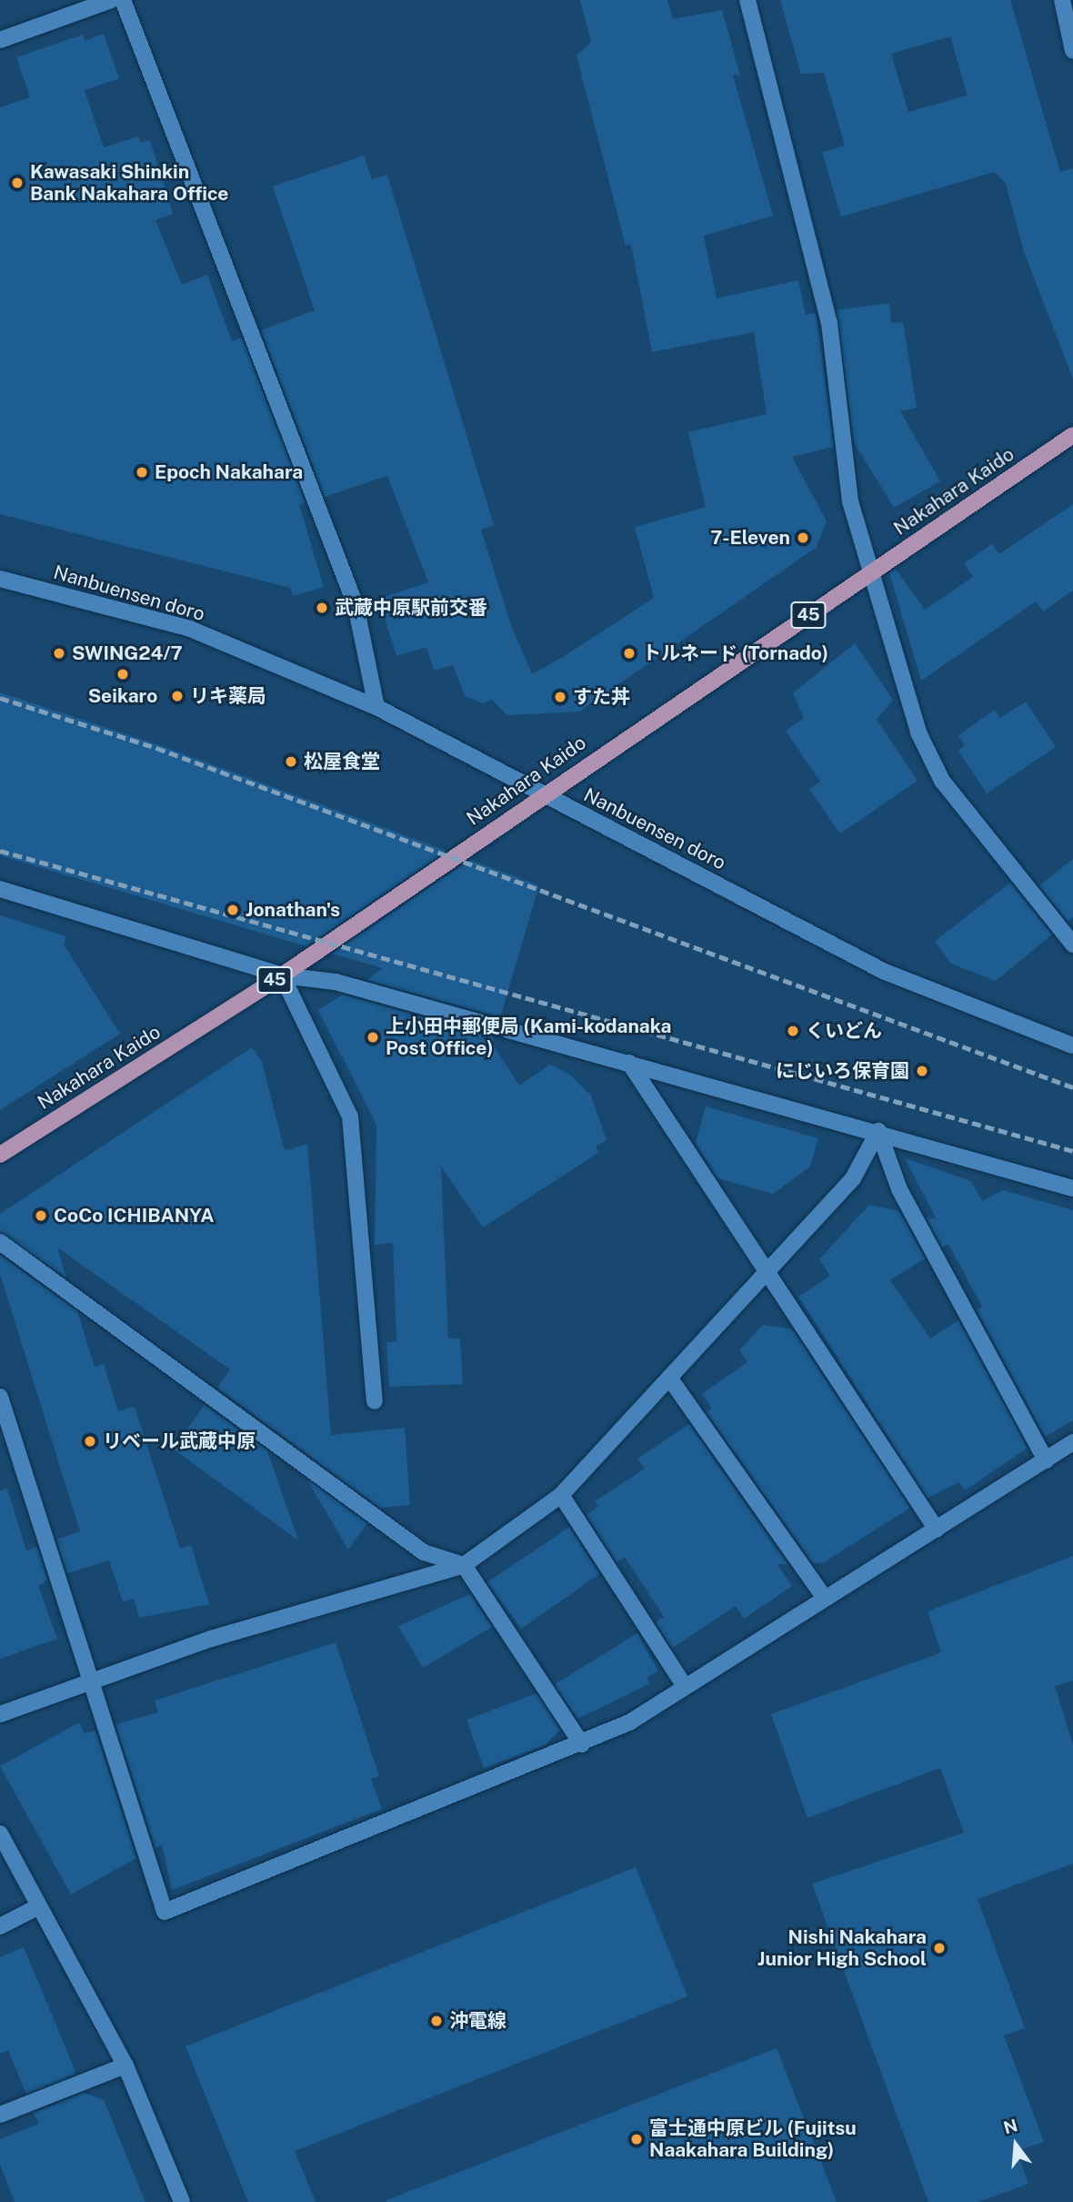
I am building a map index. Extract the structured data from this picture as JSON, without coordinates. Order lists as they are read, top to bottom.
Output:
{
  "streets": {
    "main road": ["Nakahara Kaido", "45"],
    "street": ["Nanbuensen doro"]
  },
  "crossings": [
    ["Nakahara Kaido", "Nanbuensen doro"]
  ],
  "places": [
    "Kawasaki Shinkin Bank Nakahara Office",
    "Epoch Nakahara",
    "7-Eleven",
    "武蔵中原駅前交番",
    "SWING24/7",
    "トルネード (Tornado)",
    "Seikaro",
    "リキ薬局",
    "すた丼",
    "松屋食堂",
    "Jonathan's",
    "くいどん",
    "上小田中郵便局 (Kami-kodanaka Post Office)",
    "にじいろ保育園",
    "CoCo ICHIBANYA",
    "リベール武蔵中原",
    "Nishi Nakahara Junior High School",
    "沖電線",
    "富士通中原ビル (Fujitsu Naakahara Building)"
  ],
  "north": "top"
}
